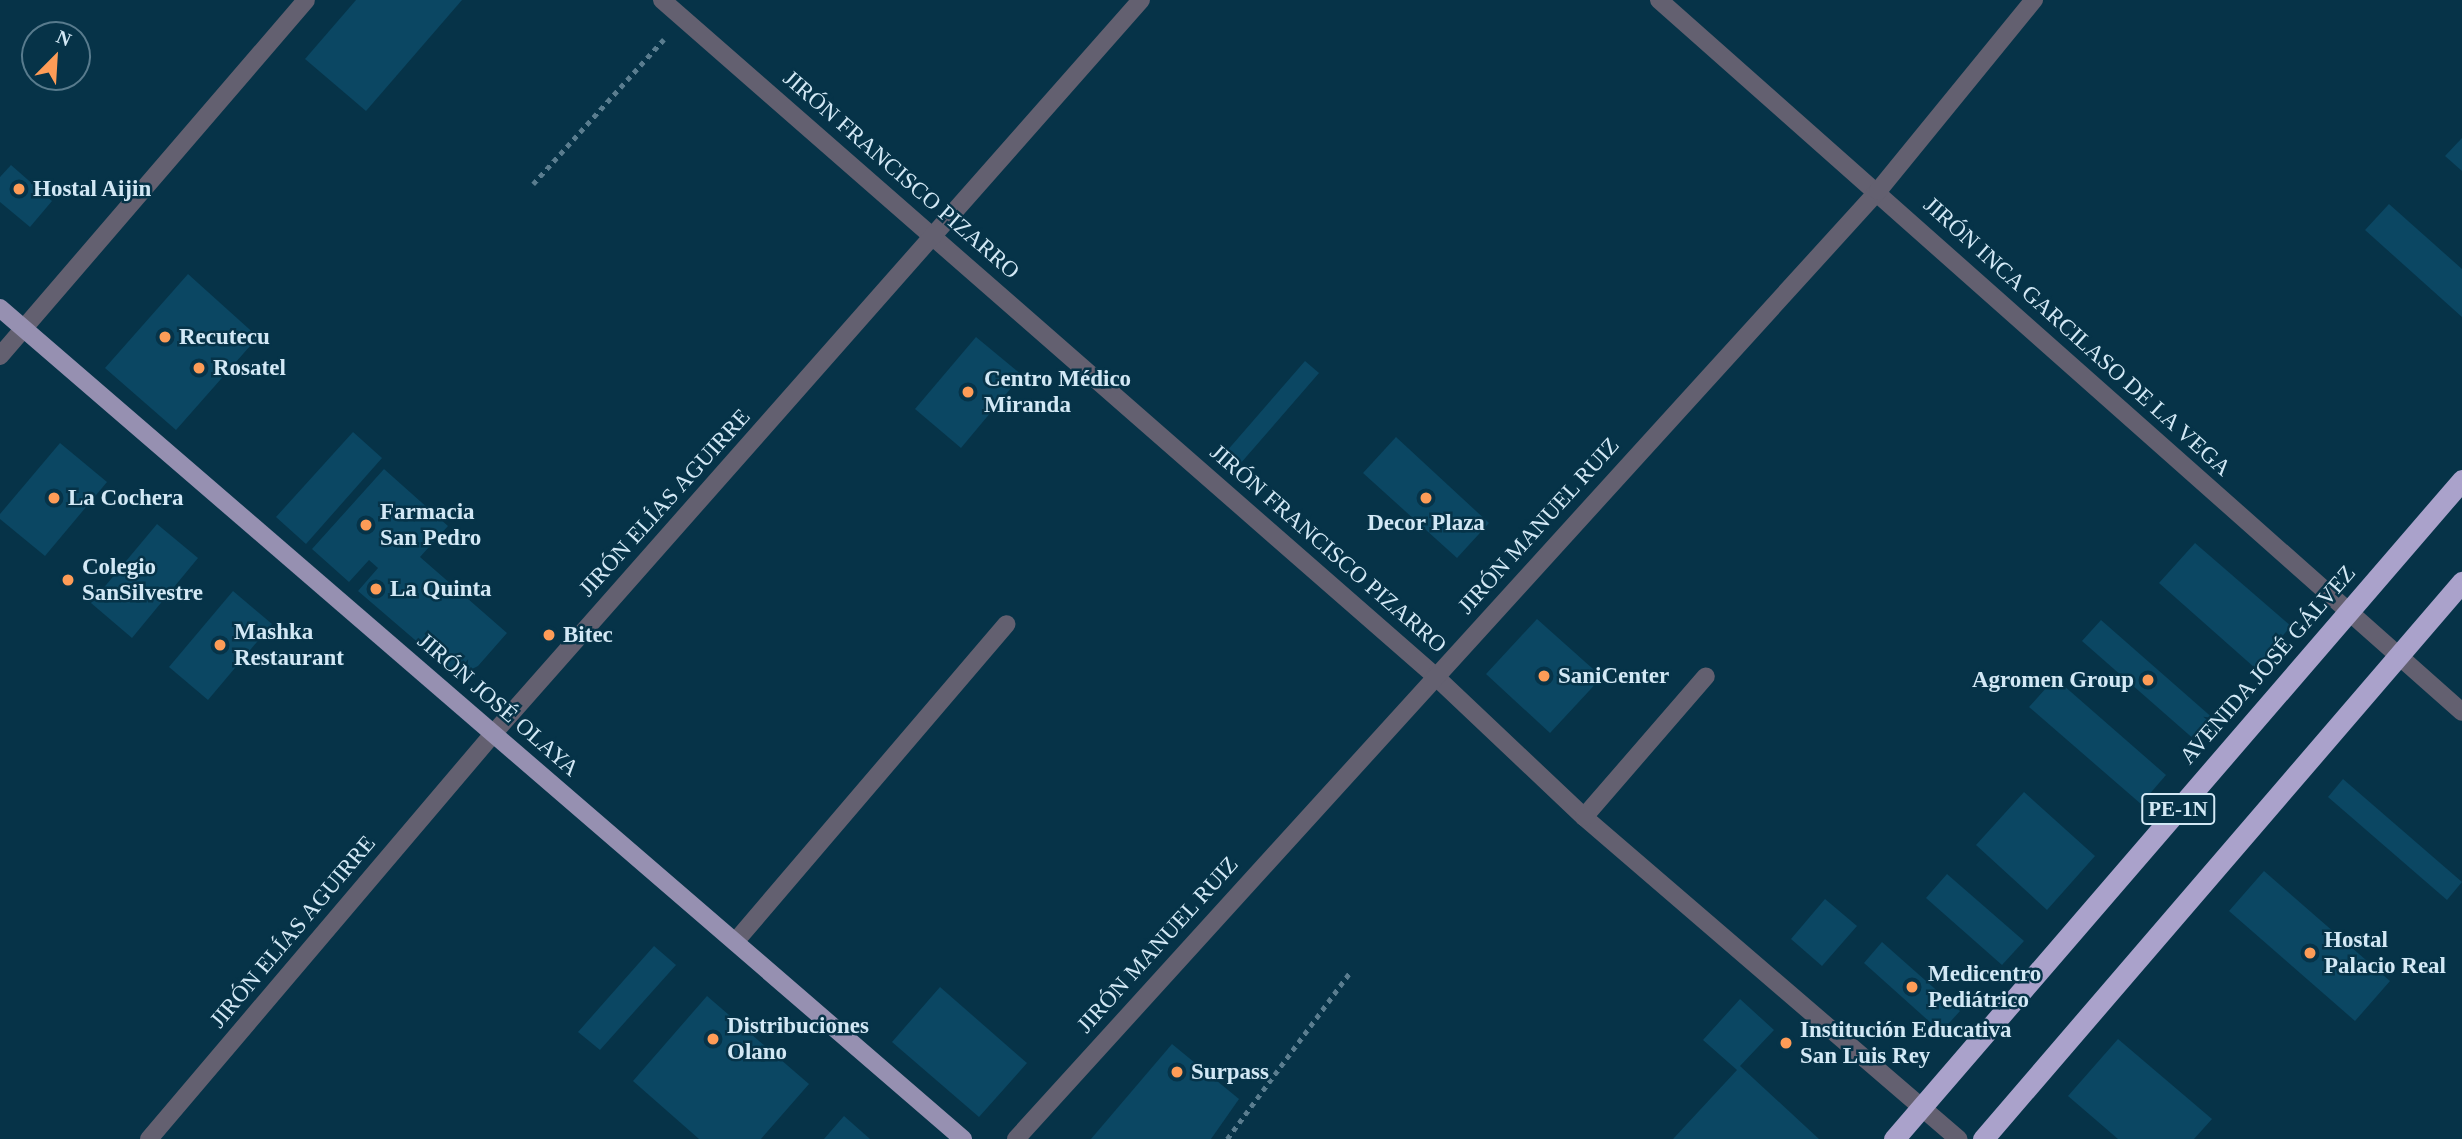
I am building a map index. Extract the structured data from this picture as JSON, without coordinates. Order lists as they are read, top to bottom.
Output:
{
  "streets": {
    "highway": ["AVENIDA JOSÉ GÁLVEZ", "PE-1N"],
    "main road": ["JIRÓN JOSÉ OLAYA"],
    "street": [
      "JIRÓN FRANCISCO PIZARRO",
      "JIRÓN INCA GARCILASO DE LA VEGA",
      "JIRÓN ELÍAS AGUIRRE",
      "JIRÓN MANUEL RUIZ"
    ]
  },
  "crossings": [
    ["JIRÓN FRANCISCO PIZARRO", "JIRÓN ELÍAS AGUIRRE"],
    ["JIRÓN FRANCISCO PIZARRO", "JIRÓN MANUEL RUIZ"],
    ["JIRÓN FRANCISCO PIZARRO", "AVENIDA JOSÉ GÁLVEZ"],
    ["JIRÓN INCA GARCILASO DE LA VEGA", "JIRÓN MANUEL RUIZ"],
    ["JIRÓN INCA GARCILASO DE LA VEGA", "AVENIDA JOSÉ GÁLVEZ"],
    ["JIRÓN INCA GARCILASO DE LA VEGA", "PE-1N"],
    ["JIRÓN ELÍAS AGUIRRE", "JIRÓN JOSÉ OLAYA"]
  ],
  "places": [
    "Hostal Aijin",
    "Recutecu",
    "Rosatel",
    "Centro Médico Miranda",
    "La Cochera",
    "Decor Plaza",
    "Farmacia San Pedro",
    "Colegio SanSilvestre",
    "La Quinta",
    "Bitec",
    "Mashka Restaurant",
    "SaniCenter",
    "Agromen Group",
    "Hostal Palacio Real",
    "Medicentro Pediátrico",
    "Distribuciones Olano",
    "Institución Educativa San Luis Rey",
    "Surpass"
  ],
  "north": "top right"
}
